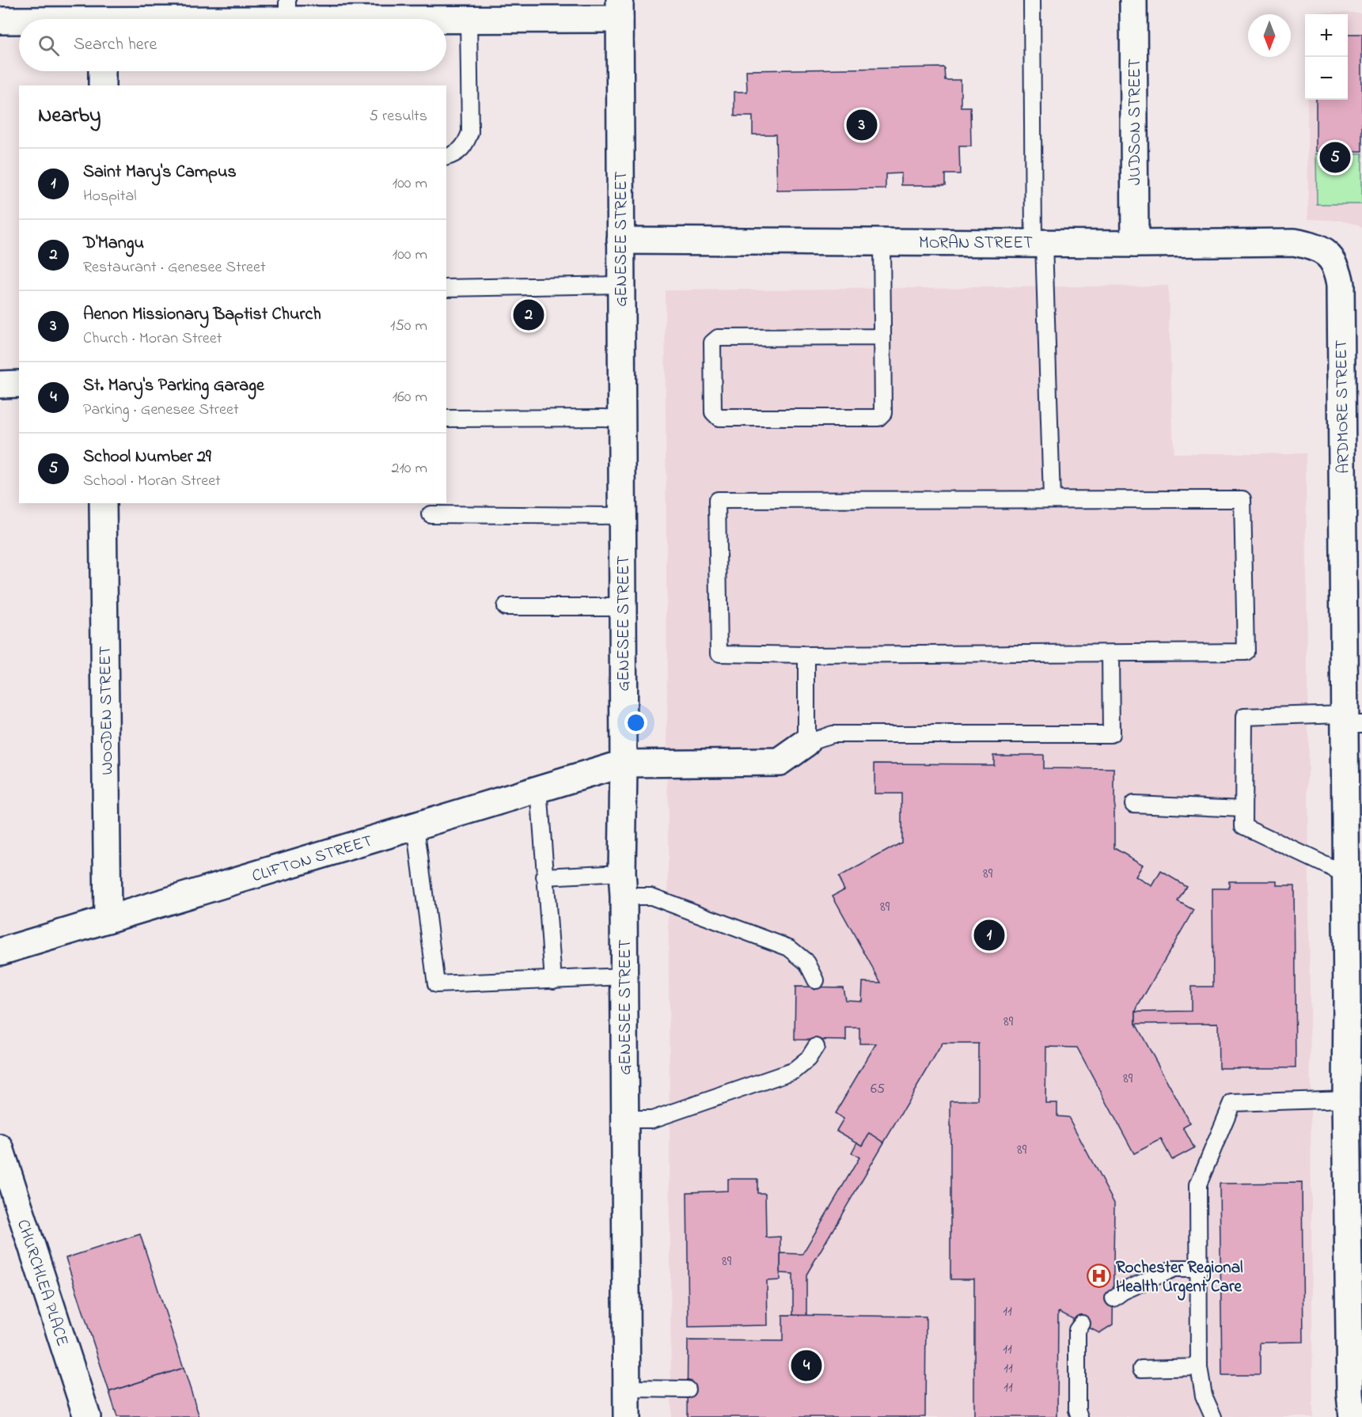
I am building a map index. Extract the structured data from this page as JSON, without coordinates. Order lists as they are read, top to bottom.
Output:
{
  "streets": {
    "street": [
      "JUDSON STREET",
      "GENESEE STREET",
      "MORAN STREET",
      "ARDMORE STREET",
      "WOODEN STREET",
      "CLIFTON STREET",
      "CHURCHLEA PLACE"
    ]
  },
  "crossings": [
    ["JUDSON STREET", "MORAN STREET"],
    ["GENESEE STREET", "MORAN STREET"],
    ["GENESEE STREET", "CLIFTON STREET"],
    ["MORAN STREET", "ARDMORE STREET"],
    ["WOODEN STREET", "CLIFTON STREET"]
  ],
  "places": {
    "hospital": ["Rochester Regional Health Urgent Care"]
  },
  "house_numbers": [
    "89",
    "89",
    "89",
    "89",
    "65",
    "89",
    "89",
    "11",
    "11",
    "11",
    "11"
  ],
  "north": "bottom",
  "page": {
    "map_buttons": ["+", "−"],
    "search": "Search here",
    "heading": ["Nearby", "5 results"],
    "pins": [
      "3",
      "5",
      "2",
      "1",
      "4"
    ],
    "list": [
      {
        "mark": "1",
        "name": "Saint Mary's Campus",
        "note": "Hospital",
        "value": "100 m"
      },
      {
        "mark": "2",
        "name": "D'Mangu",
        "note": "Restaurant · Genesee Street",
        "value": "100 m"
      },
      {
        "mark": "3",
        "name": "Aenon Missionary Baptist Church",
        "note": "Church · Moran Street",
        "value": "150 m"
      },
      {
        "mark": "4",
        "name": "St. Mary's Parking Garage",
        "note": "Parking · Genesee Street",
        "value": "160 m"
      },
      {
        "mark": "5",
        "name": "School Number 29",
        "note": "School · Moran Street",
        "value": "210 m"
      }
    ]
  }
}
